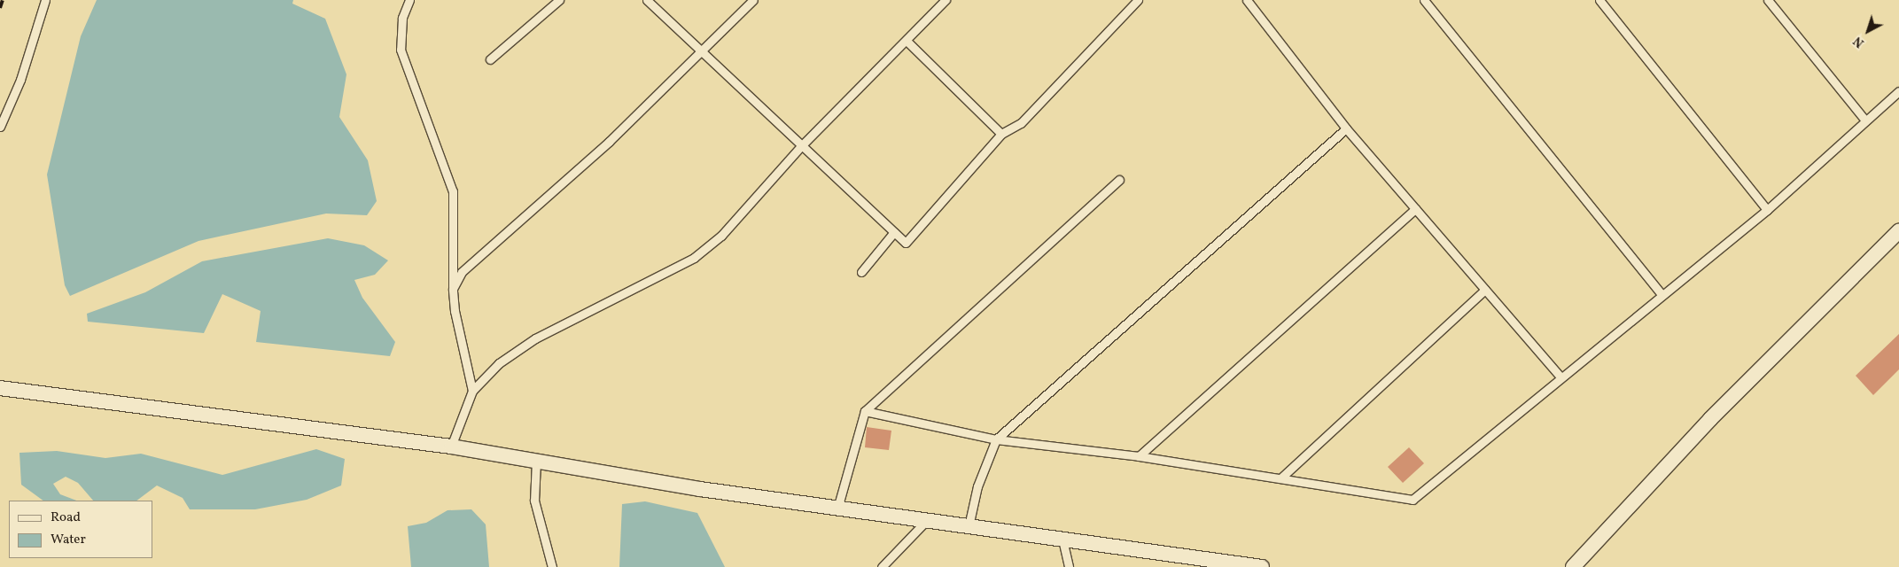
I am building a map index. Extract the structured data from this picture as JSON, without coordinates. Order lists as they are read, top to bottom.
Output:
{
  "legend": ["Road", "Water"],
  "north": "bottom left"
}
